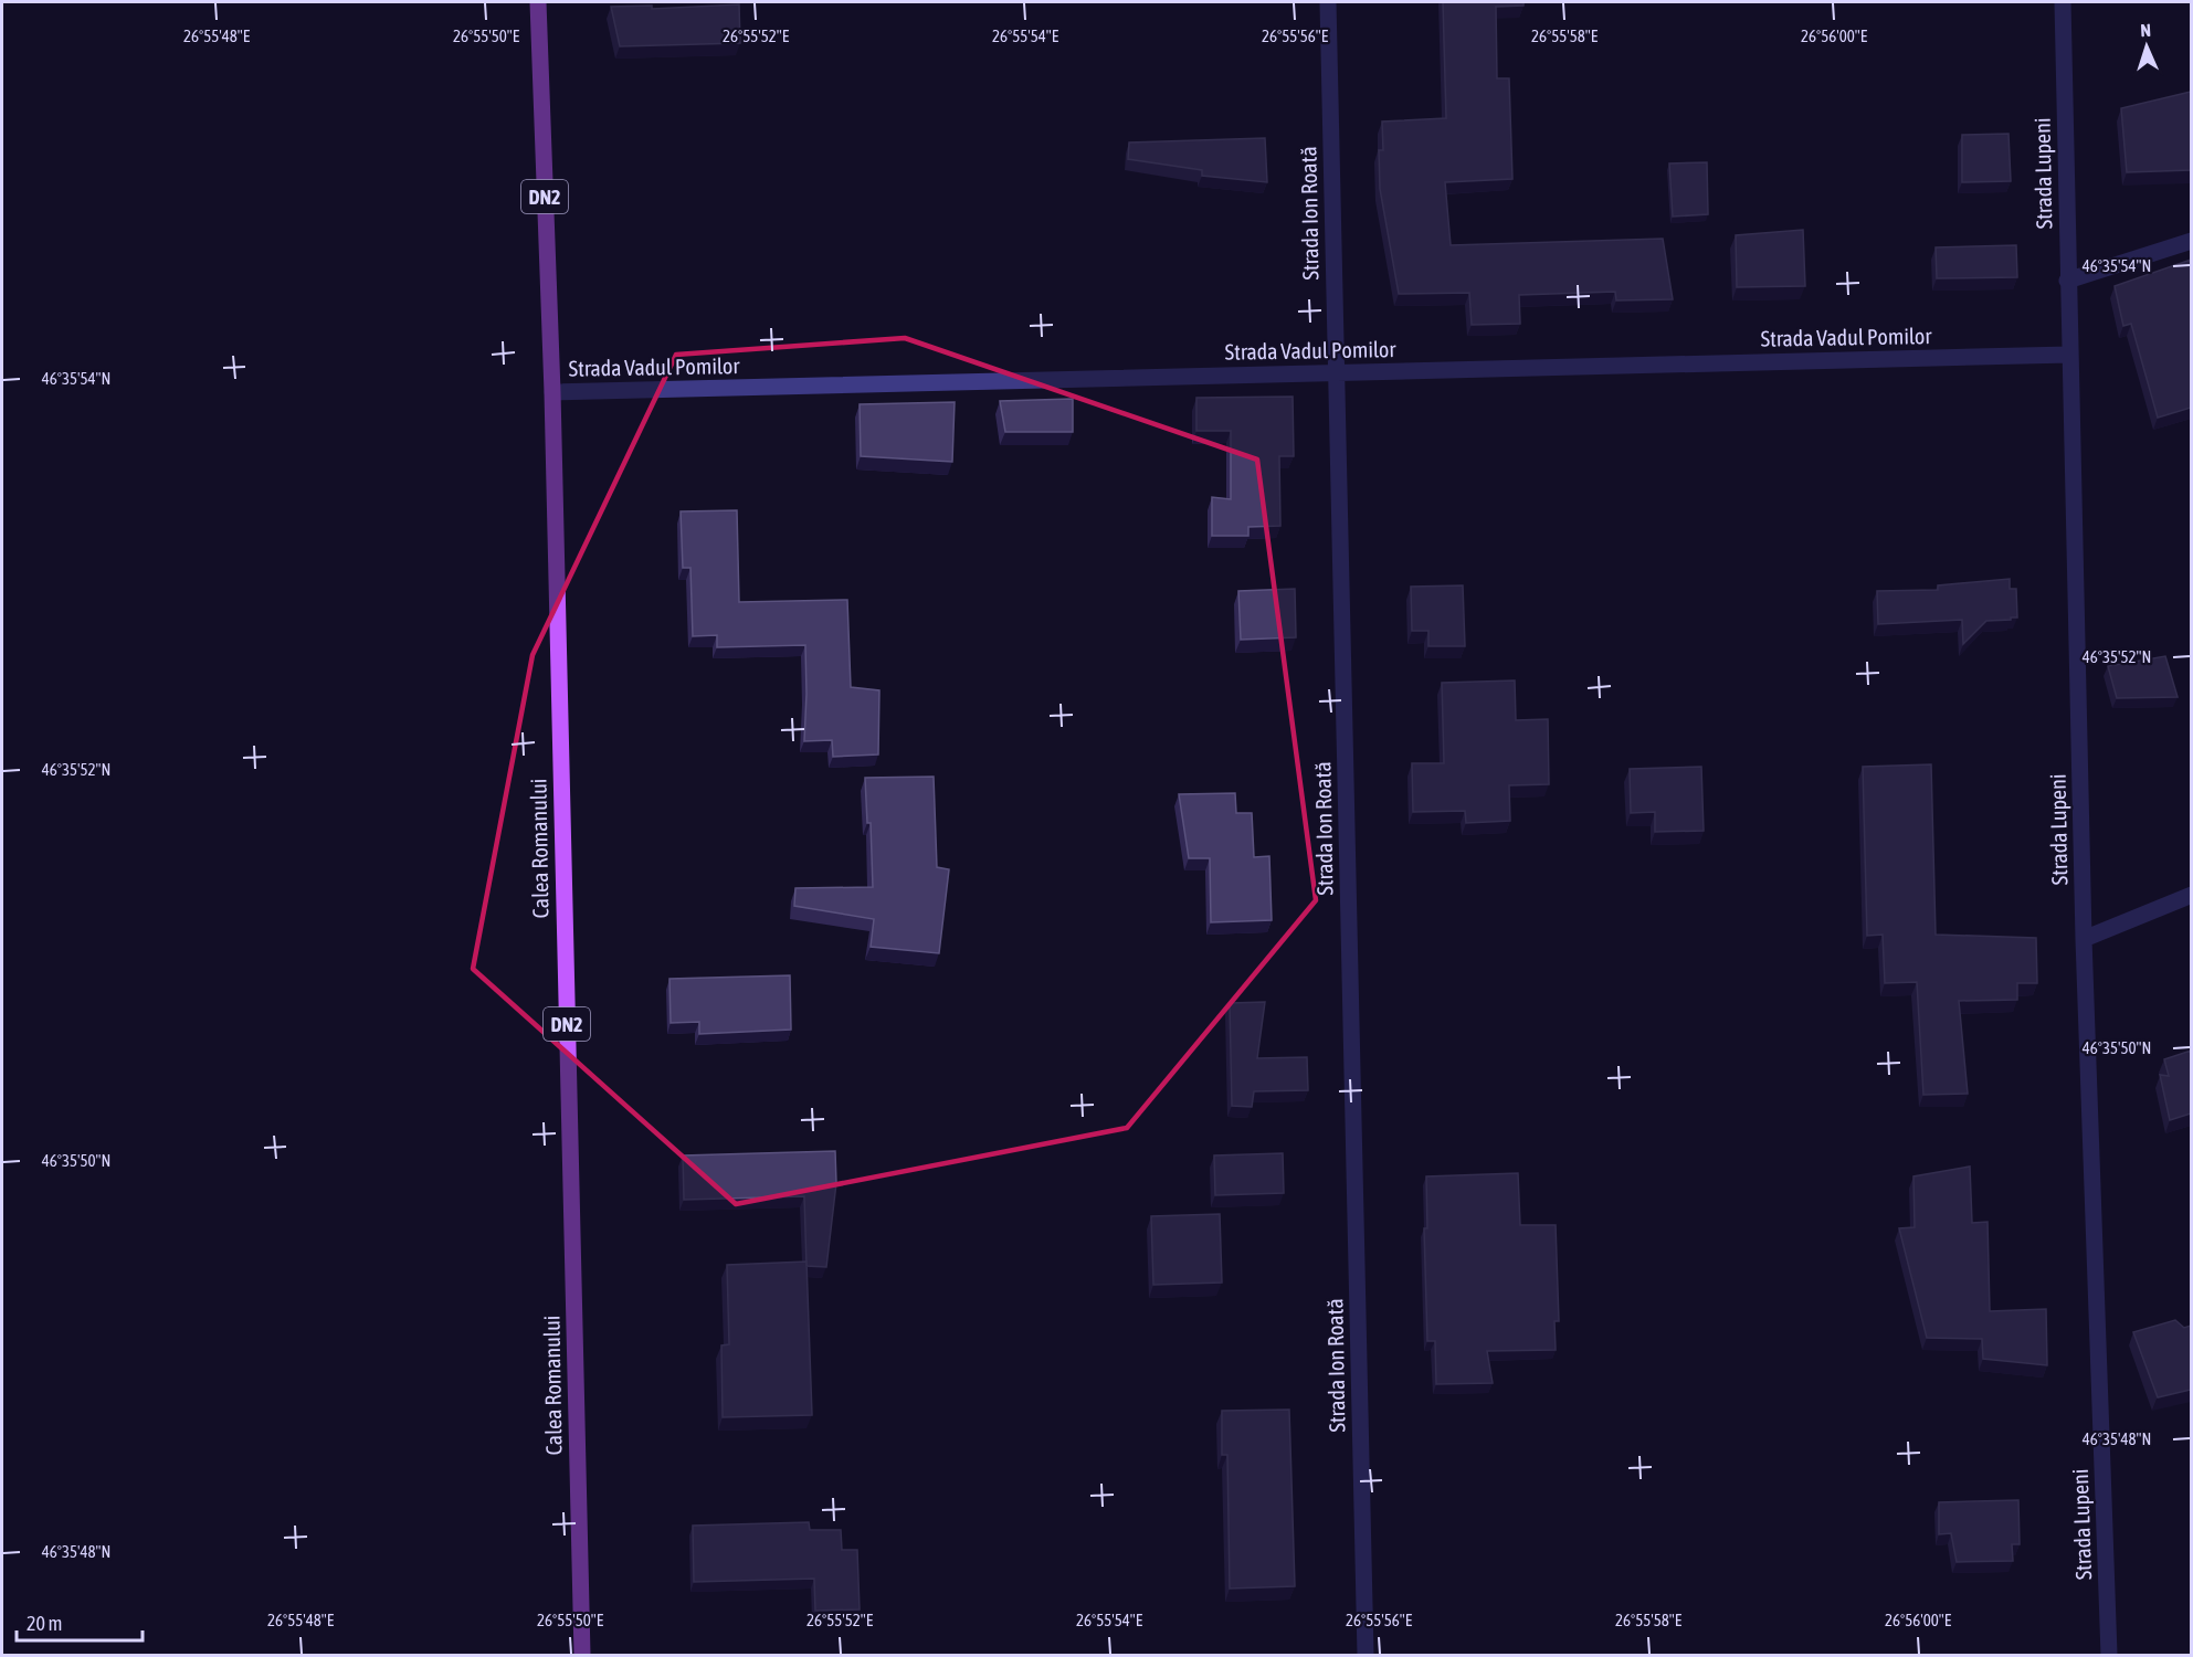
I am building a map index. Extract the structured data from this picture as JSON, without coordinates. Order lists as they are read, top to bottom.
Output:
{
  "streets": {
    "main road": ["DN2", "Calea Romanului"],
    "street": ["Strada Lupeni", "Strada Ion Roată", "Strada Vadul Pomilor"]
  },
  "crossings": [
    ["Strada Lupeni", "Strada Vadul Pomilor"],
    ["Strada Ion Roată", "Strada Vadul Pomilor"],
    ["Strada Vadul Pomilor", "Calea Romanului"]
  ],
  "scale_bar": "20 m",
  "north": "top",
  "coordinates": [
    "26°55'48\"E",
    "26°55'50\"E",
    "26°55'52\"E",
    "26°55'54\"E",
    "26°55'56\"E",
    "26°55'58\"E",
    "26°56'00\"E",
    "46°35'54\"N",
    "46°35'52\"N",
    "46°35'50\"N",
    "46°35'48\"N"
  ]
}
